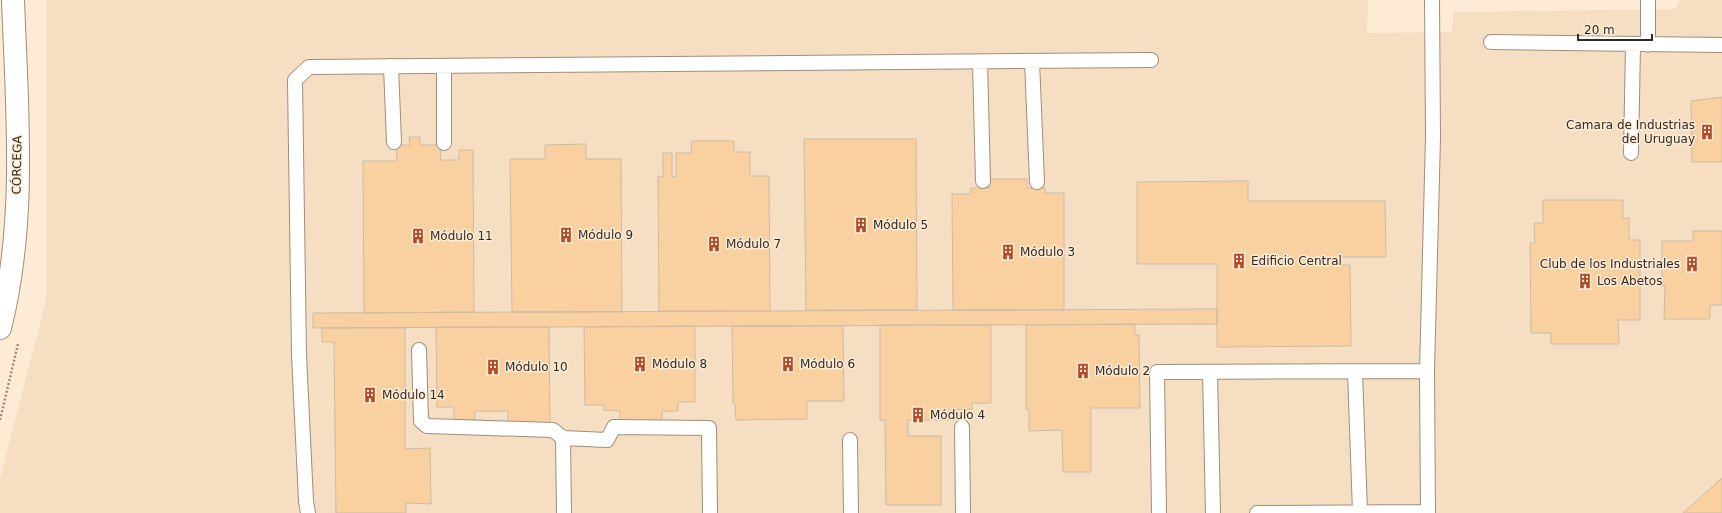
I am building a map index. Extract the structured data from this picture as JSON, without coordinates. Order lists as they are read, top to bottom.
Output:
{
  "streets": {
    "street": ["CÓRCEGA"]
  },
  "places": {
    "building": [
      "Camara de Industrias del Uruguay",
      "Módulo 5",
      "Módulo 9",
      "Módulo 11",
      "Módulo 7",
      "Módulo 3",
      "Edificio Central",
      "Club de los Industriales",
      "Los Abetos",
      "Módulo 8",
      "Módulo 6",
      "Módulo 10",
      "Módulo 2",
      "Módulo 14",
      "Módulo 4"
    ]
  },
  "scale_bar": "20 m"
}
